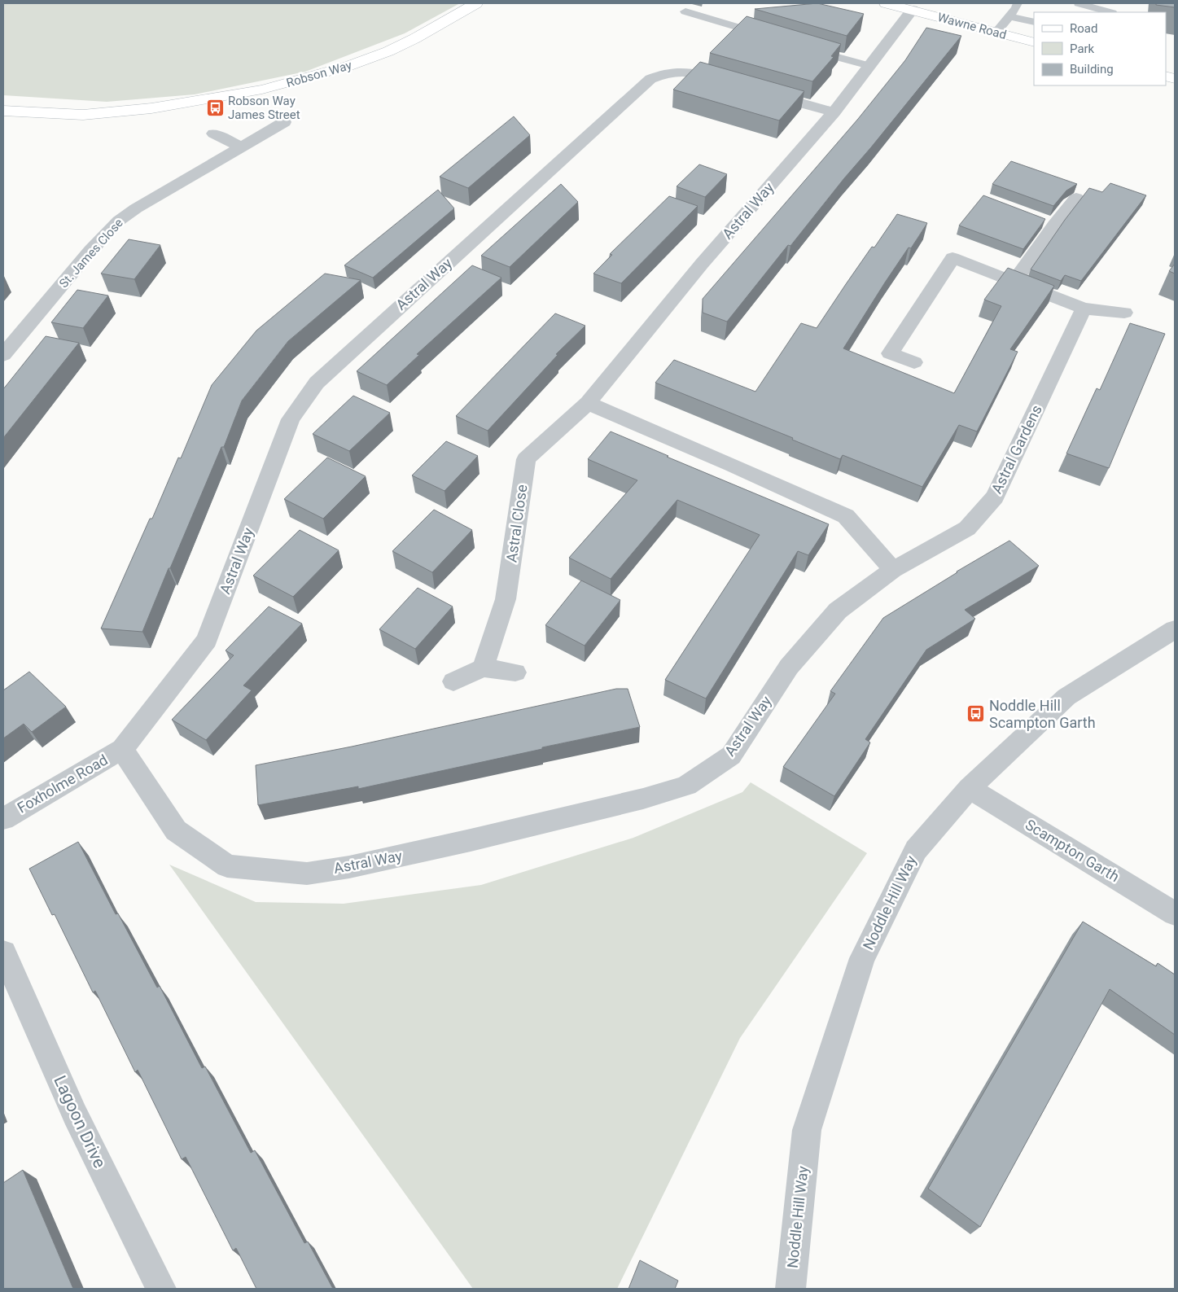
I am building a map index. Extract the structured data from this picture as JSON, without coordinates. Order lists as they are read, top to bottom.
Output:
{
  "streets": {
    "main road": ["Wawne Road", "Robson Way"],
    "street": [
      "Astral Way",
      "St. James Close",
      "Astral Gardens",
      "Astral Close",
      "Foxholme Road",
      "Scampton Garth",
      "Noddle Hill Way",
      "Lagoon Drive"
    ]
  },
  "crossings": [
    ["Wawne Road", "Astral Way"],
    ["Astral Way", "Astral Gardens"],
    ["Astral Way", "Astral Close"],
    ["Astral Way", "Foxholme Road"],
    ["Scampton Garth", "Noddle Hill Way"]
  ],
  "places": {
    "bus stop": ["Robson Way James Street", "Noddle Hill Scampton Garth"]
  },
  "legend": ["Road", "Park", "Building"]
}
